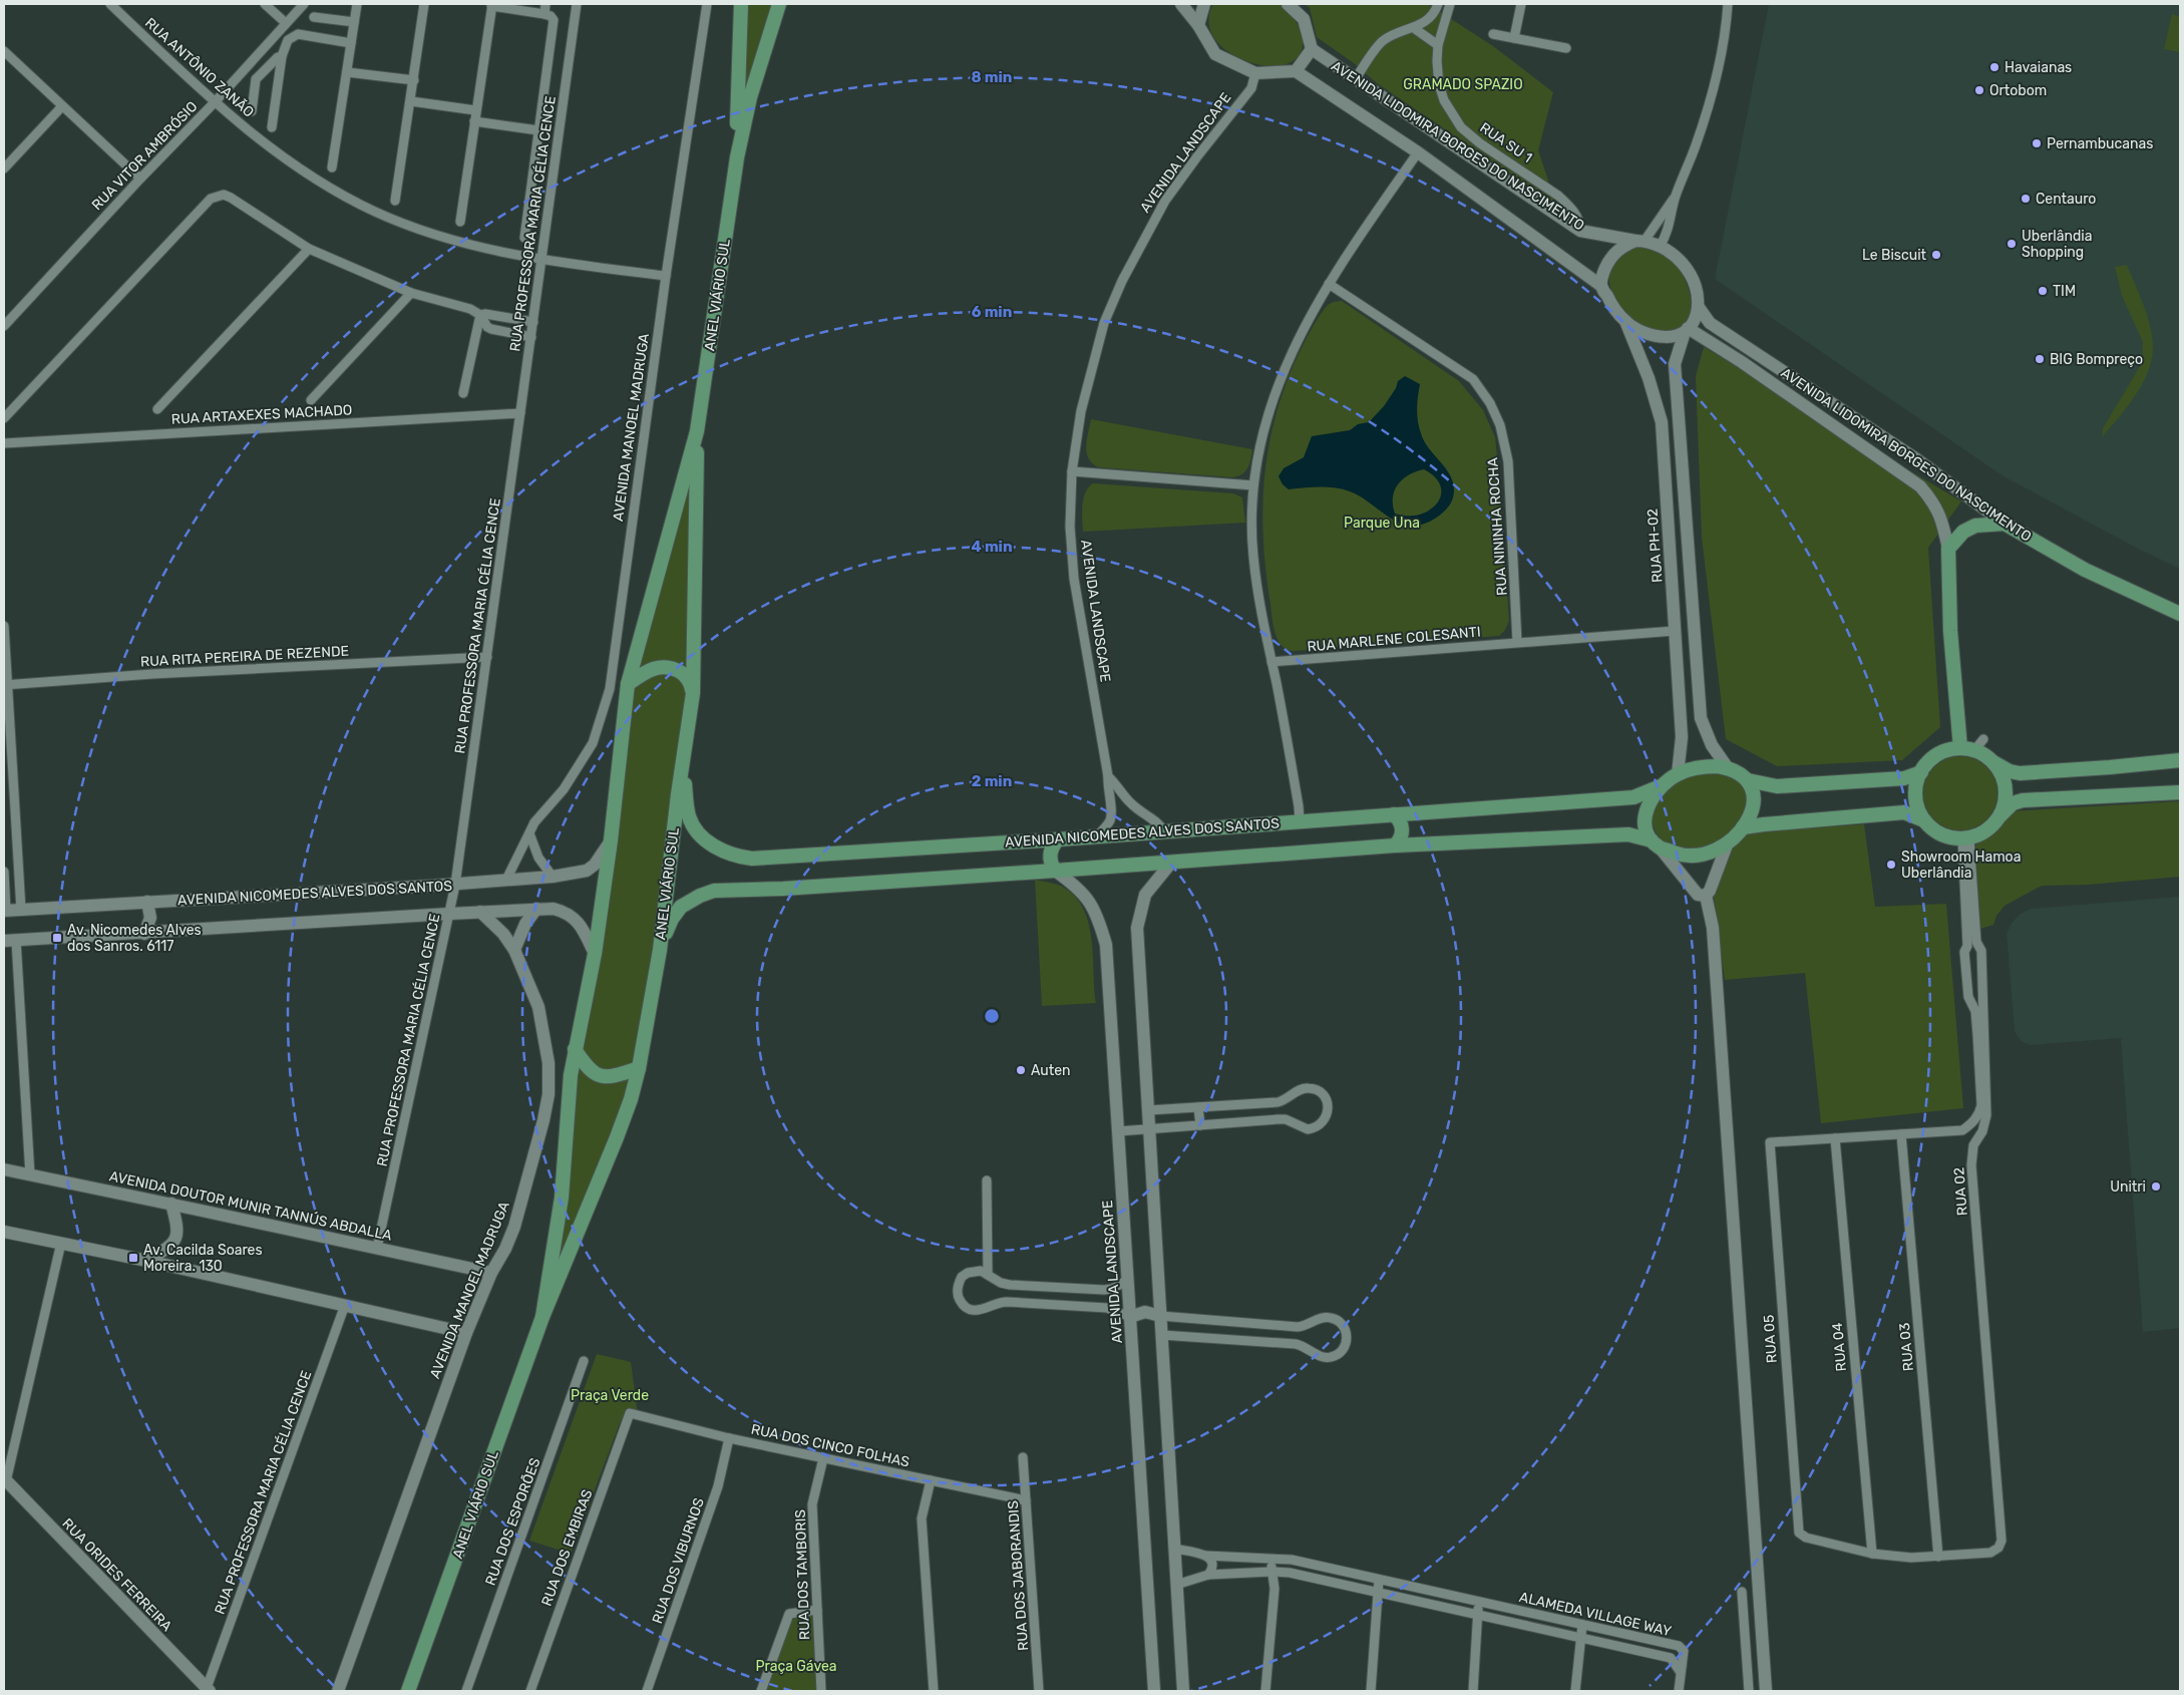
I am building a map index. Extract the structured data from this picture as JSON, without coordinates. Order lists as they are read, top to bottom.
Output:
{
  "streets": {
    "main road": ["AVENIDA LIDOMIRA BORGES DO NASCIMENTO", "ANEL VIÁRIO SUL", "AVENIDA NICOMEDES ALVES DOS SANTOS"],
    "street": [
      "RUA ANTÔNIO ZANÃO",
      "RUA SU 1",
      "AVENIDA LANDSCAPE",
      "RUA VITOR AMBRÓSIO",
      "RUA PROFESSORA MARIA CÉLIA CENCE",
      "RUA ARTAXEXES MACHADO",
      "AVENIDA MANOEL MADRUGA",
      "RUA NININHA ROCHA",
      "RUA PH-02",
      "RUA MARLENE COLESANTI",
      "RUA RITA PEREIRA DE REZENDE",
      "RUA 02",
      "AVENIDA DOUTOR MUNIR TANNÚS ABDALLA",
      "RUA 05",
      "RUA 04",
      "RUA 03",
      "RUA DOS CINCO FOLHAS",
      "RUA DOS ESPORÕES",
      "RUA DOS EMBIRAS",
      "RUA DOS VIBURNOS",
      "RUA ORIDES FERREIRA",
      "RUA DOS TAMBORIS",
      "RUA DOS JABORANDIS",
      "ALAMEDA VILLAGE WAY"
    ]
  },
  "crossings": [
    ["RUA ANTÔNIO ZANÃO", "RUA VITOR AMBRÓSIO"],
    ["RUA ANTÔNIO ZANÃO", "RUA PROFESSORA MARIA CÉLIA CENCE"],
    ["RUA ANTÔNIO ZANÃO", "AVENIDA MANOEL MADRUGA"],
    ["RUA SU 1", "AVENIDA LIDOMIRA BORGES DO NASCIMENTO"],
    ["AVENIDA LIDOMIRA BORGES DO NASCIMENTO", "RUA PH-02"],
    ["AVENIDA LANDSCAPE", "AVENIDA NICOMEDES ALVES DOS SANTOS"],
    ["RUA PROFESSORA MARIA CÉLIA CENCE", "RUA ARTAXEXES MACHADO"],
    ["RUA PROFESSORA MARIA CÉLIA CENCE", "RUA RITA PEREIRA DE REZENDE"],
    ["RUA PROFESSORA MARIA CÉLIA CENCE", "AVENIDA NICOMEDES ALVES DOS SANTOS"],
    ["RUA PROFESSORA MARIA CÉLIA CENCE", "AVENIDA DOUTOR MUNIR TANNÚS ABDALLA"],
    ["RUA PROFESSORA MARIA CÉLIA CENCE", "RUA ORIDES FERREIRA"],
    ["ANEL VIÁRIO SUL", "AVENIDA NICOMEDES ALVES DOS SANTOS"],
    ["AVENIDA MANOEL MADRUGA", "AVENIDA NICOMEDES ALVES DOS SANTOS"],
    ["AVENIDA MANOEL MADRUGA", "AVENIDA DOUTOR MUNIR TANNÚS ABDALLA"],
    ["RUA NININHA ROCHA", "RUA MARLENE COLESANTI"],
    ["RUA PH-02", "RUA MARLENE COLESANTI"],
    ["RUA PH-02", "AVENIDA NICOMEDES ALVES DOS SANTOS"],
    ["RUA 02", "RUA 03"],
    ["RUA 05", "RUA 04"],
    ["RUA DOS CINCO FOLHAS", "RUA DOS EMBIRAS"],
    ["RUA DOS CINCO FOLHAS", "RUA DOS VIBURNOS"],
    ["RUA DOS CINCO FOLHAS", "RUA DOS TAMBORIS"],
    ["RUA DOS CINCO FOLHAS", "RUA DOS JABORANDIS"]
  ],
  "parks": [
    "GRAMADO SPAZIO",
    "Parque Una",
    "Praça Verde",
    "Praça Gávea"
  ],
  "places": {
    "other": [
      "Havaianas",
      "Ortobom",
      "Pernambucanas",
      "Centauro",
      "Uberlândia Shopping",
      "Le Biscuit",
      "TIM",
      "BIG Bompreço",
      "Showroom Hamoa Uberlândia",
      "Auten",
      "Unitri"
    ],
    "transit": ["Av. Nicomedes Alves dos Sanros. 6117", "Av. Cacilda Soares Moreira. 130"]
  },
  "rings": [
    "8 min",
    "6 min",
    "4 min",
    "2 min"
  ]
}
